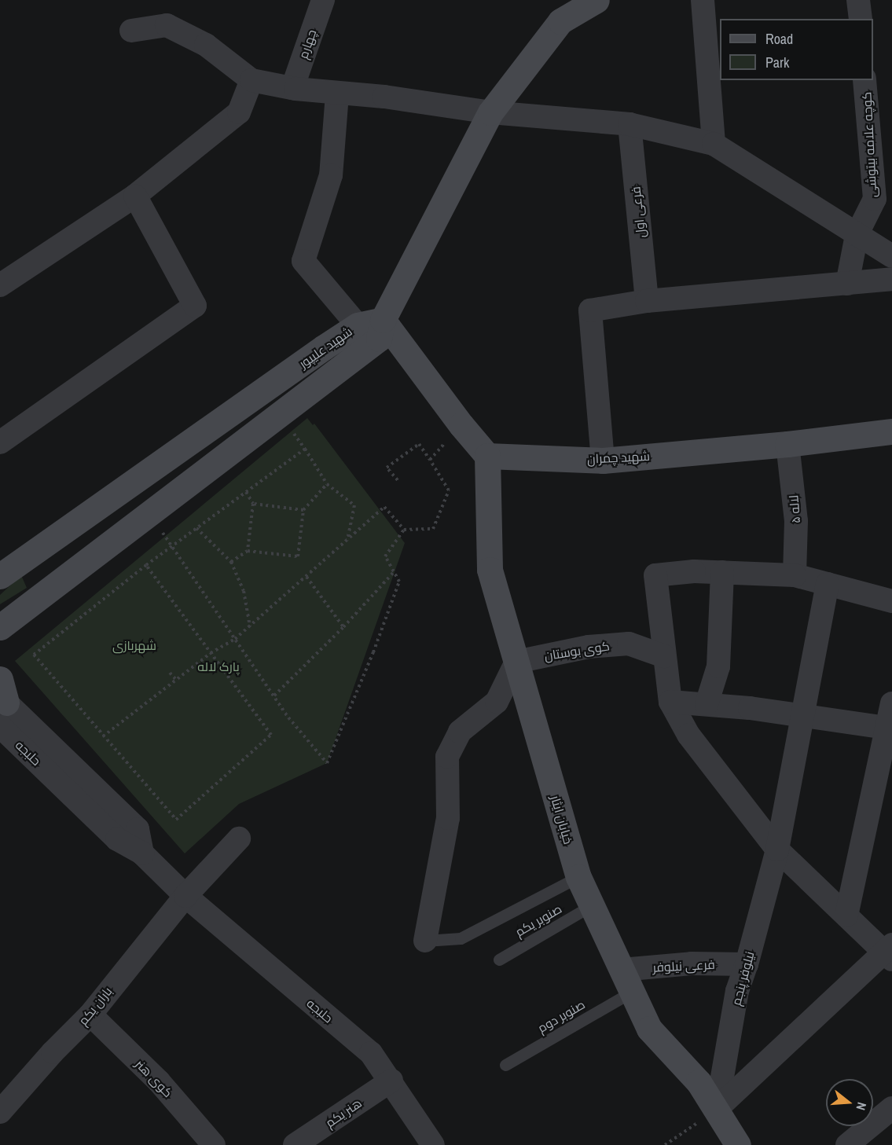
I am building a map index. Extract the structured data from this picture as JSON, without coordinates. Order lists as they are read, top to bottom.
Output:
{
  "streets": {
    "main road": ["شهید علیپور", "شهید چمران", "خیابان ایثار"],
    "street": [
      "چهارم",
      "کوچه علامه بیتوشی",
      "فرعی اول",
      "لاله ۵",
      "کوی بوستان",
      "حلبجه",
      "فرعی نیلوفر",
      "نیلوفر پنجم",
      "باران یکم",
      "کوی هنر",
      "هنر یکم"
    ],
    "lane": ["صنوبر یکم", "صنوبر دوم"]
  },
  "crossings": [
    ["شهید چمران", "لاله ۵"],
    ["شهید چمران", "خیابان ایثار"],
    ["کوی بوستان", "خیابان ایثار"],
    ["حلبجه", "باران یکم"],
    ["حلبجه", "هنر یکم"],
    ["خیابان ایثار", "صنوبر یکم"],
    ["خیابان ایثار", "فرعی نیلوفر"],
    ["خیابان ایثار", "نیلوفر پنجم"],
    ["خیابان ایثار", "صنوبر دوم"],
    ["فرعی نیلوفر", "نیلوفر پنجم"],
    ["فرعی نیلوفر", "صنوبر دوم"],
    ["باران یکم", "کوی هنر"]
  ],
  "parks": ["شهربازی", "پارک لاله"],
  "legend": ["Road", "Park"],
  "north": "right"
}
